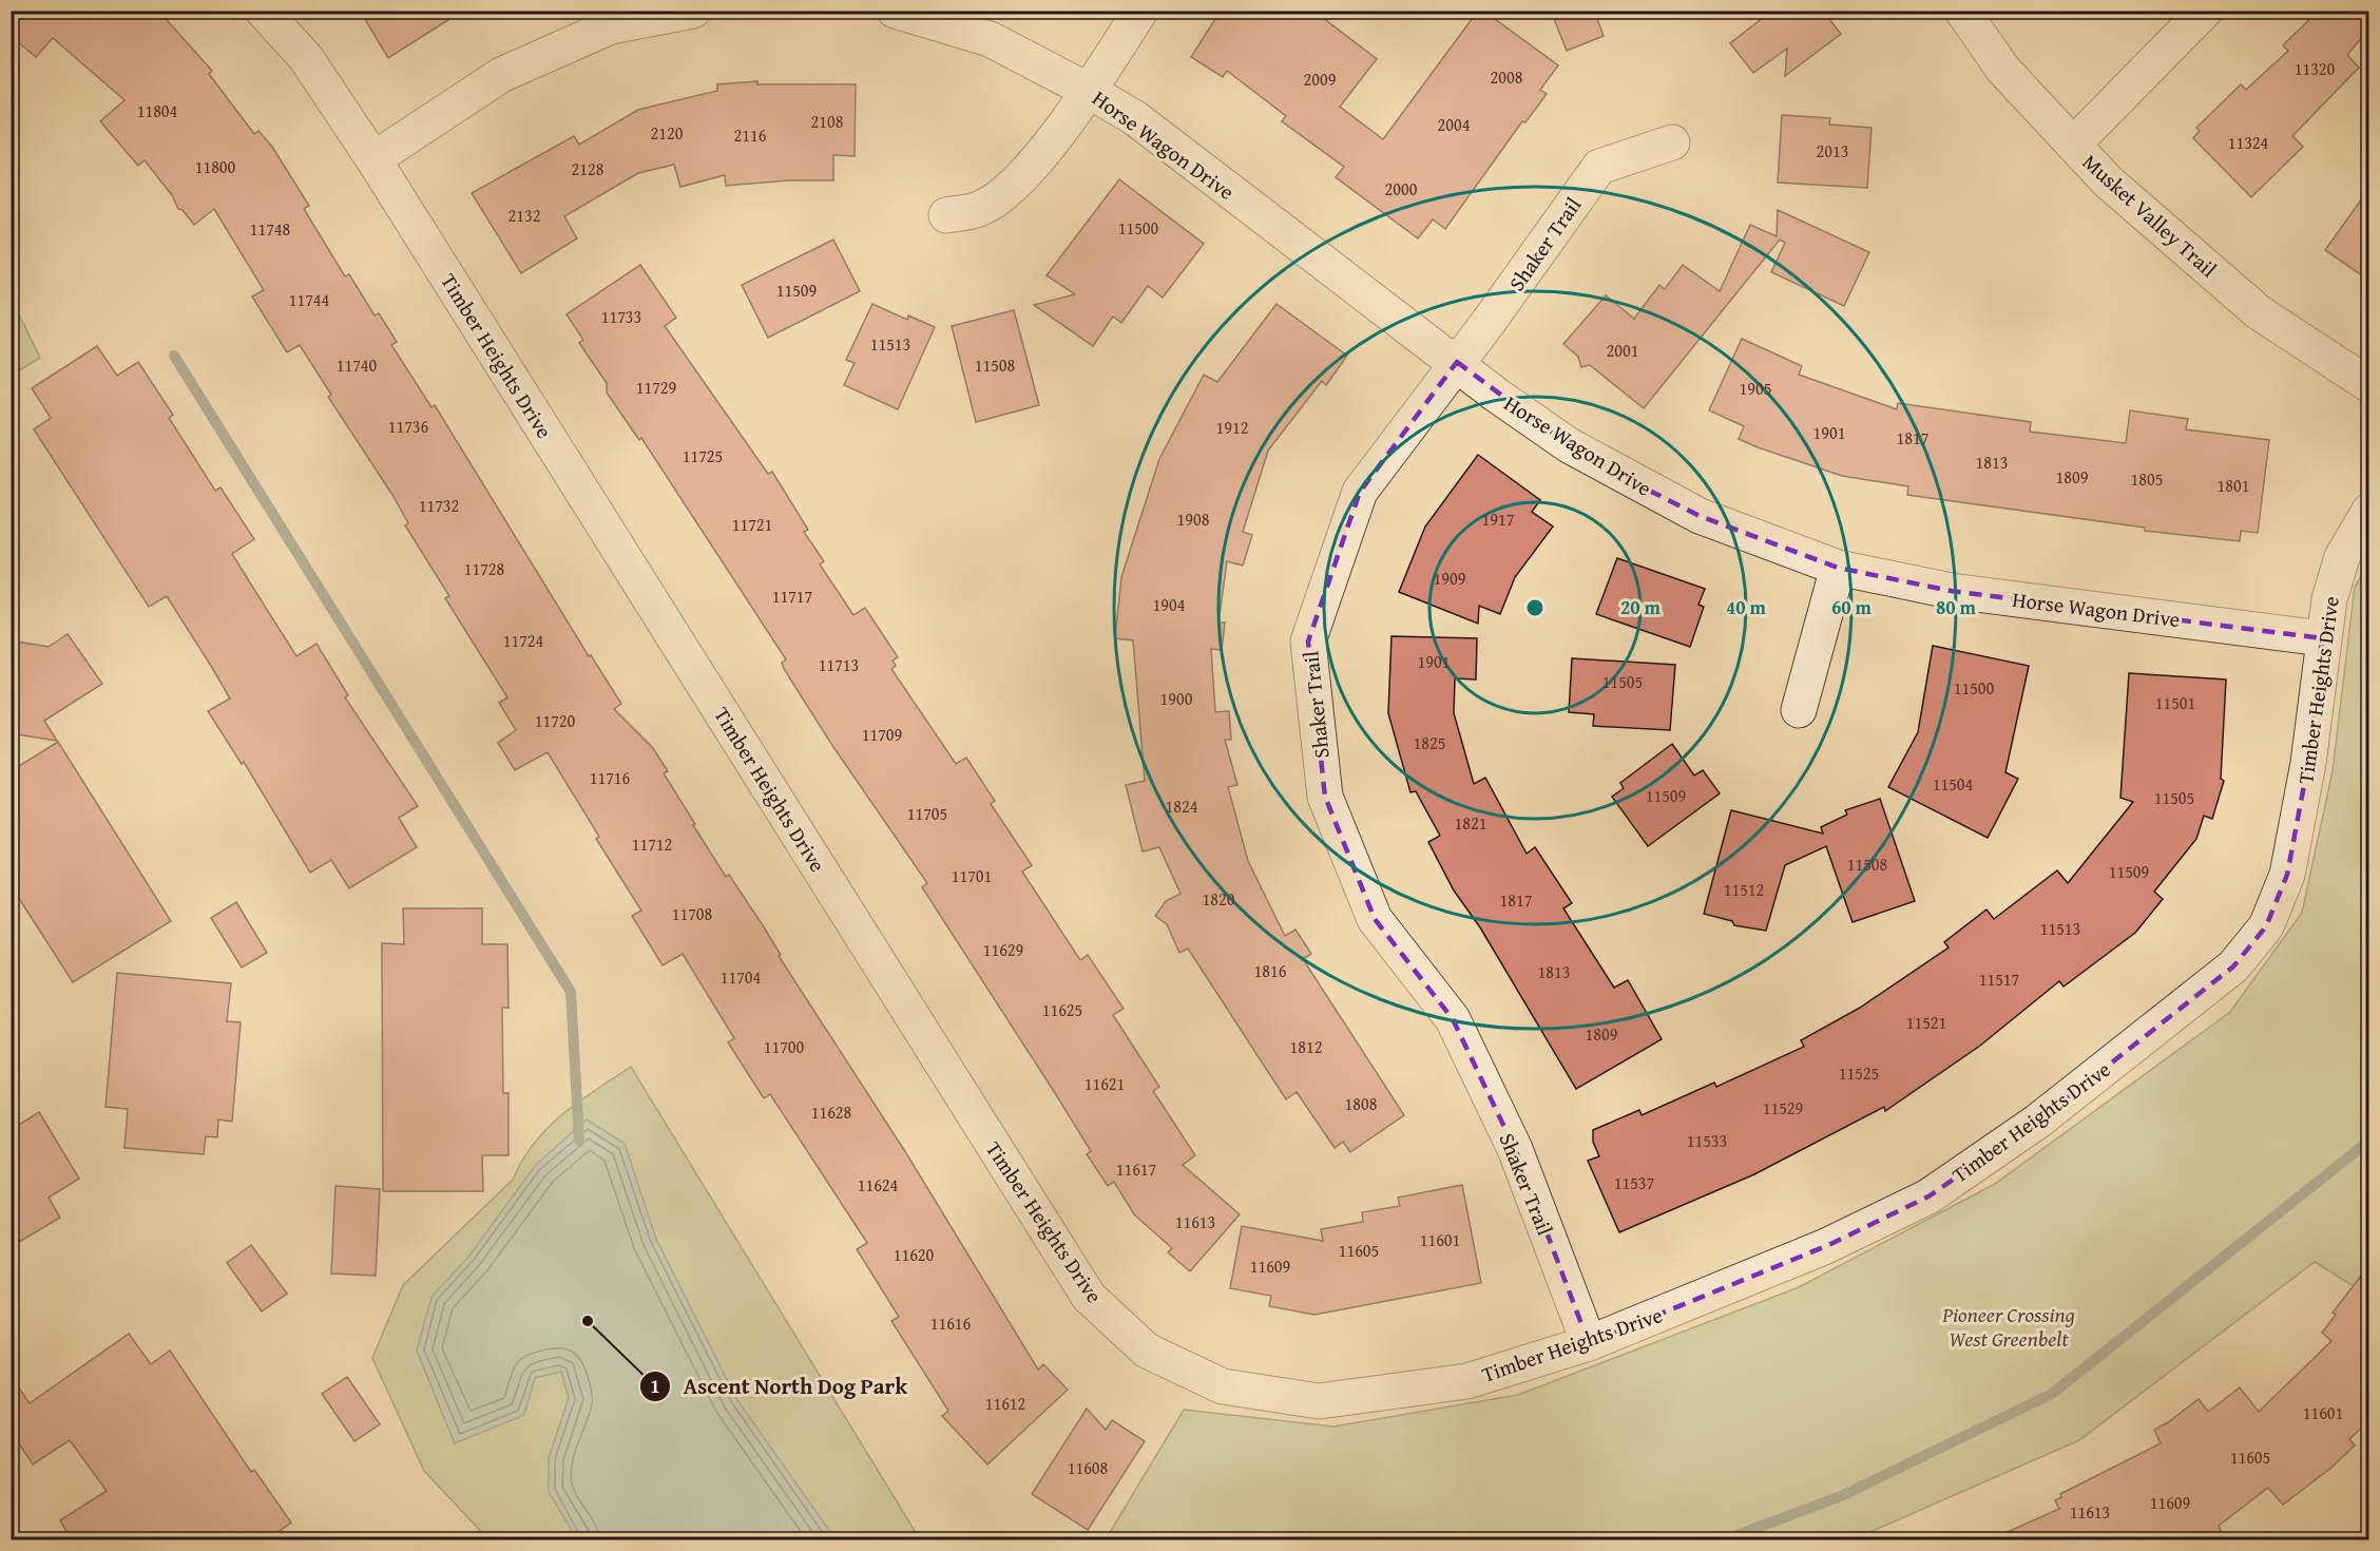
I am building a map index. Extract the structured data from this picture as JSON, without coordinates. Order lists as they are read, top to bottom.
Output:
{
  "streets": {
    "street": [
      "Horse Wagon Drive",
      "Musket Valley Trail",
      "Shaker Trail",
      "Timber Heights Drive"
    ]
  },
  "crossings": [
    ["Horse Wagon Drive", "Shaker Trail"],
    ["Horse Wagon Drive", "Timber Heights Drive"],
    ["Shaker Trail", "Timber Heights Drive"]
  ],
  "parks": ["Pioneer Crossing West Greenbelt"],
  "places": ["Ascent North Dog Park"],
  "house_numbers": [
    "11320",
    "2008",
    "2009",
    "11804",
    "2108",
    "2004",
    "2120",
    "2116",
    "11324",
    "2013",
    "11800",
    "2128",
    "2000",
    "2132",
    "11500",
    "11748",
    "11509",
    "11744",
    "11733",
    "11513",
    "2001",
    "11740",
    "11508",
    "11729",
    "1905",
    "11736",
    "1912",
    "1901",
    "1817",
    "11725",
    "1813",
    "1809",
    "1805",
    "1801",
    "11732",
    "1908",
    "1917",
    "11721",
    "11728",
    "1909",
    "11717",
    "1904",
    "11724",
    "1901",
    "11713",
    "11505",
    "11500",
    "1900",
    "11501",
    "11720",
    "11709",
    "1825",
    "11716",
    "11504",
    "11509",
    "11505",
    "1824",
    "11705",
    "1821",
    "11712",
    "11508",
    "11509",
    "11701",
    "11512",
    "1820",
    "1817",
    "11708",
    "11513",
    "11629",
    "1816",
    "1813",
    "11704",
    "11517",
    "11625",
    "11521",
    "1809",
    "11700",
    "1812",
    "11525",
    "11621",
    "1808",
    "11529",
    "11628",
    "11533",
    "11617",
    "11537",
    "11624",
    "11613",
    "11601",
    "11605",
    "11620",
    "11609",
    "11616",
    "11612",
    "11601",
    "11605",
    "11608",
    "11609",
    "11613"
  ],
  "rings": [
    "20 m",
    "40 m",
    "60 m",
    "80 m"
  ]
}
